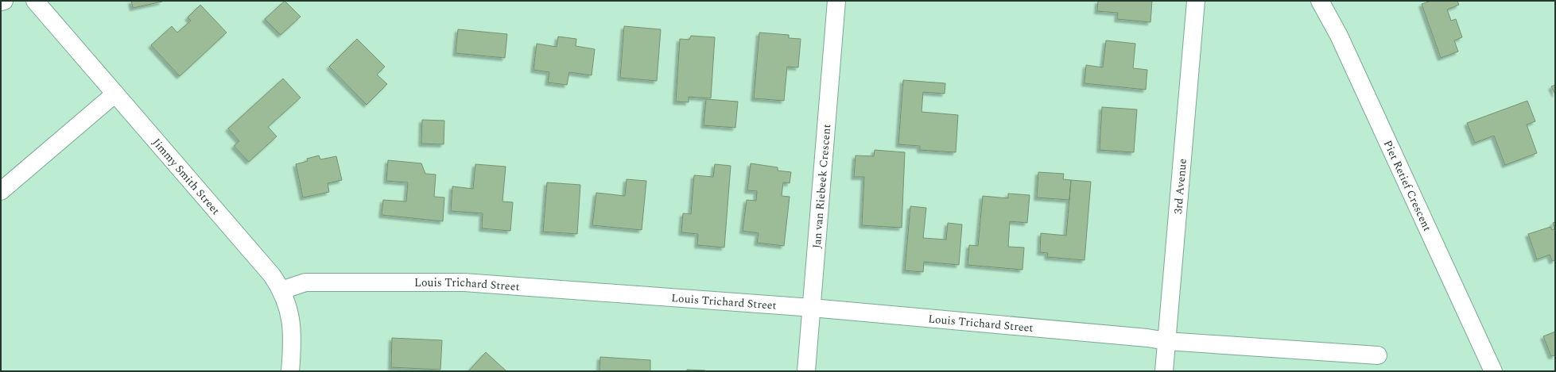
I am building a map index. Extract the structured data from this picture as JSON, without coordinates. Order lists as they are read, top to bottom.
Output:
{
  "streets": {
    "street": [
      "Jimmy Smith Street",
      "Jan van Riebeek Crescent",
      "3rd Avenue",
      "Piet Retief Crescent",
      "Louis Trichard Street"
    ]
  },
  "crossings": [
    ["Jimmy Smith Street", "Louis Trichard Street"],
    ["Jan van Riebeek Crescent", "Louis Trichard Street"],
    ["3rd Avenue", "Louis Trichard Street"]
  ]
}
